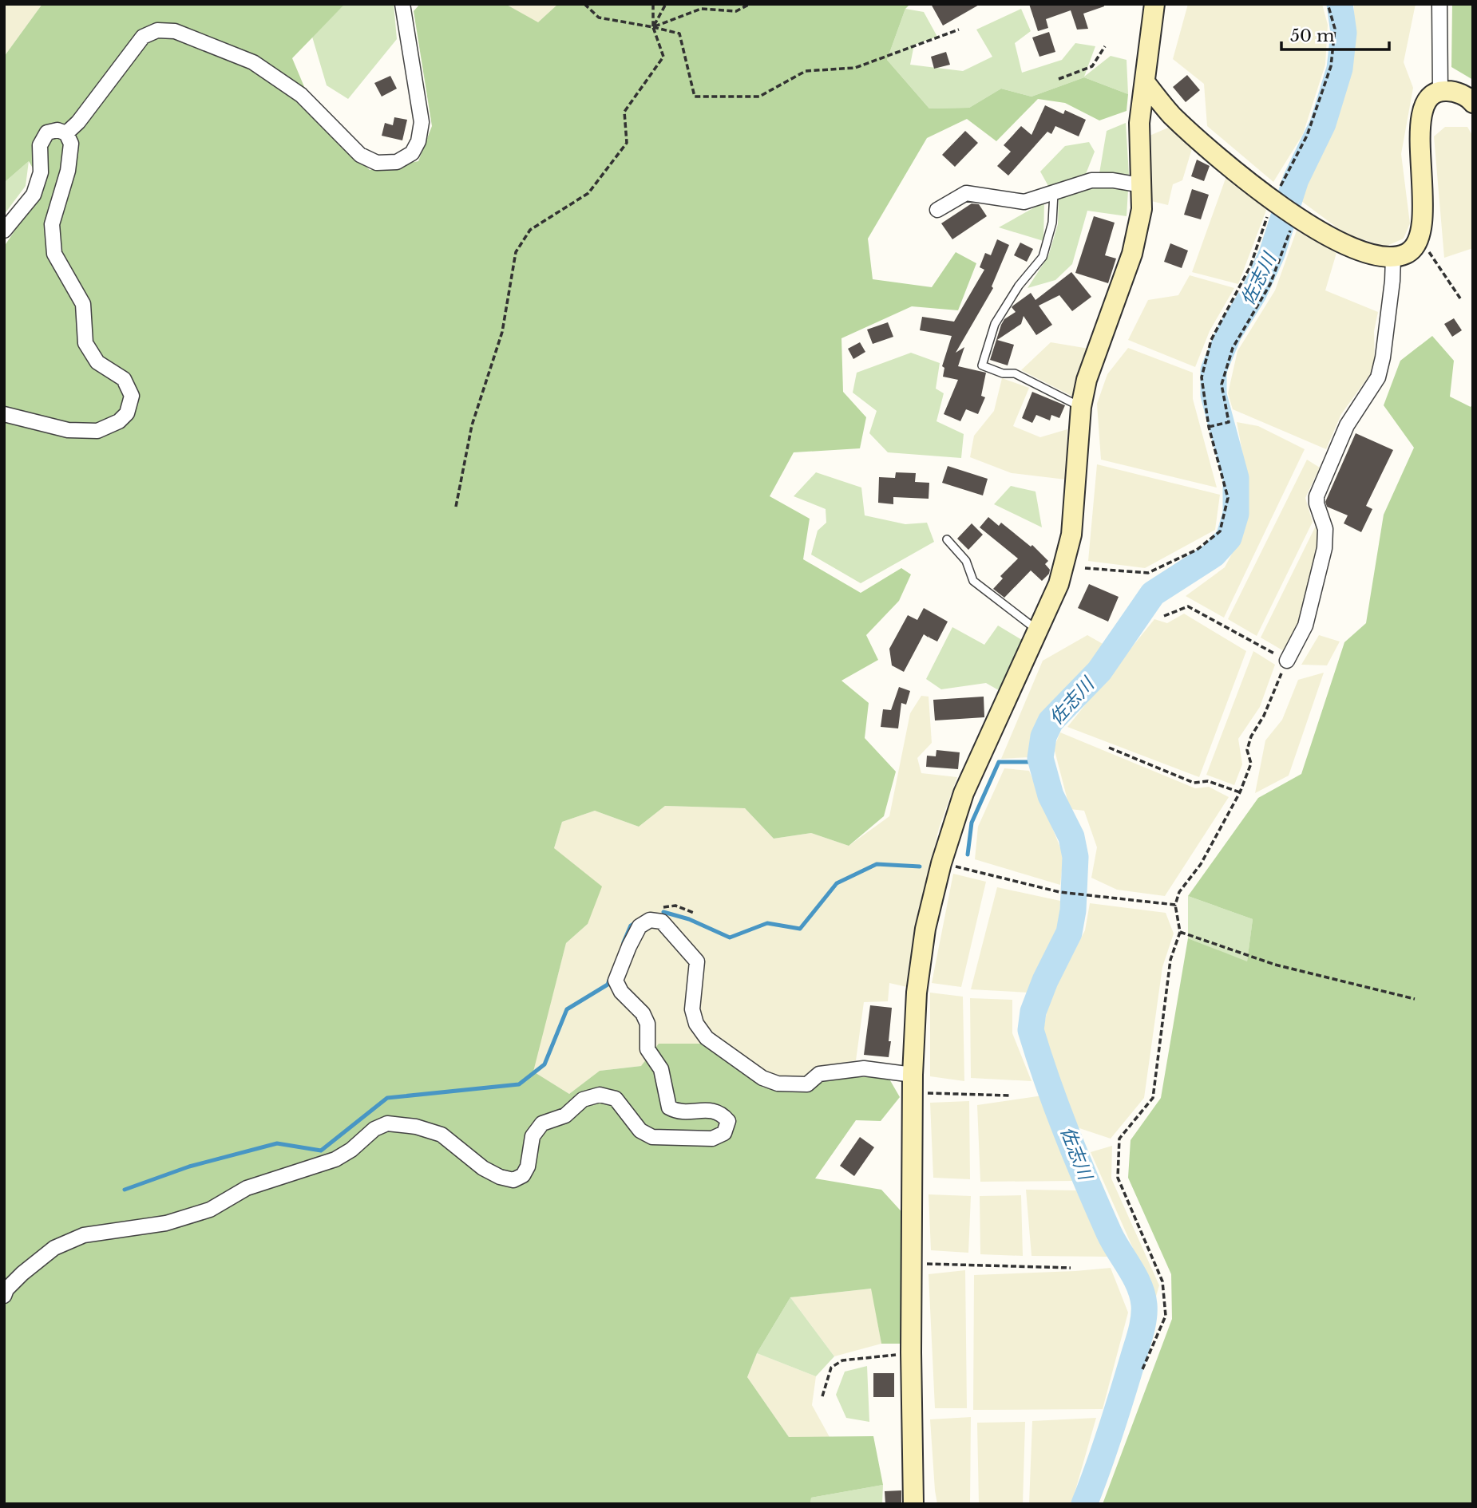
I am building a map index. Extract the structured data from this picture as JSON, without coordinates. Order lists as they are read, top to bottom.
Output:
{
  "water": ["佐志川"],
  "scale_bar": "50 m"
}
